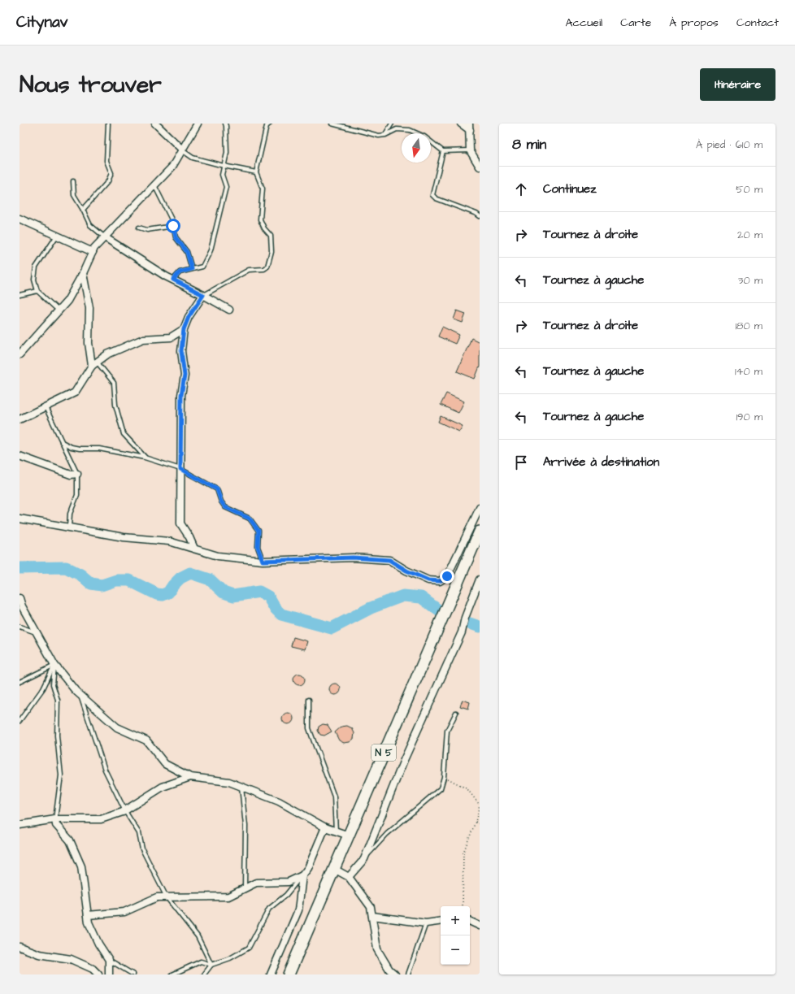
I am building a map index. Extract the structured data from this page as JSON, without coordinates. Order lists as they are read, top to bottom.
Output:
{
  "streets": {
    "highway": ["N 5"]
  },
  "north": "bottom",
  "page": {
    "header": "Citynav",
    "nav": [
      "Accueil",
      "Carte",
      "À propos",
      "Contact"
    ],
    "buttons": "Itinéraire",
    "title": "Nous trouver",
    "heading": ["8 min", "À pied · 610 m"],
    "list": [
      ["Continuez", "50 m"],
      ["Tournez à droite", "20 m"],
      ["Tournez à gauche", "30 m"],
      ["Tournez à droite", "180 m"],
      ["Tournez à gauche", "140 m"],
      ["Tournez à gauche", "190 m"],
      "Arrivée à destination"
    ],
    "map_buttons": ["+", "−"]
  }
}
